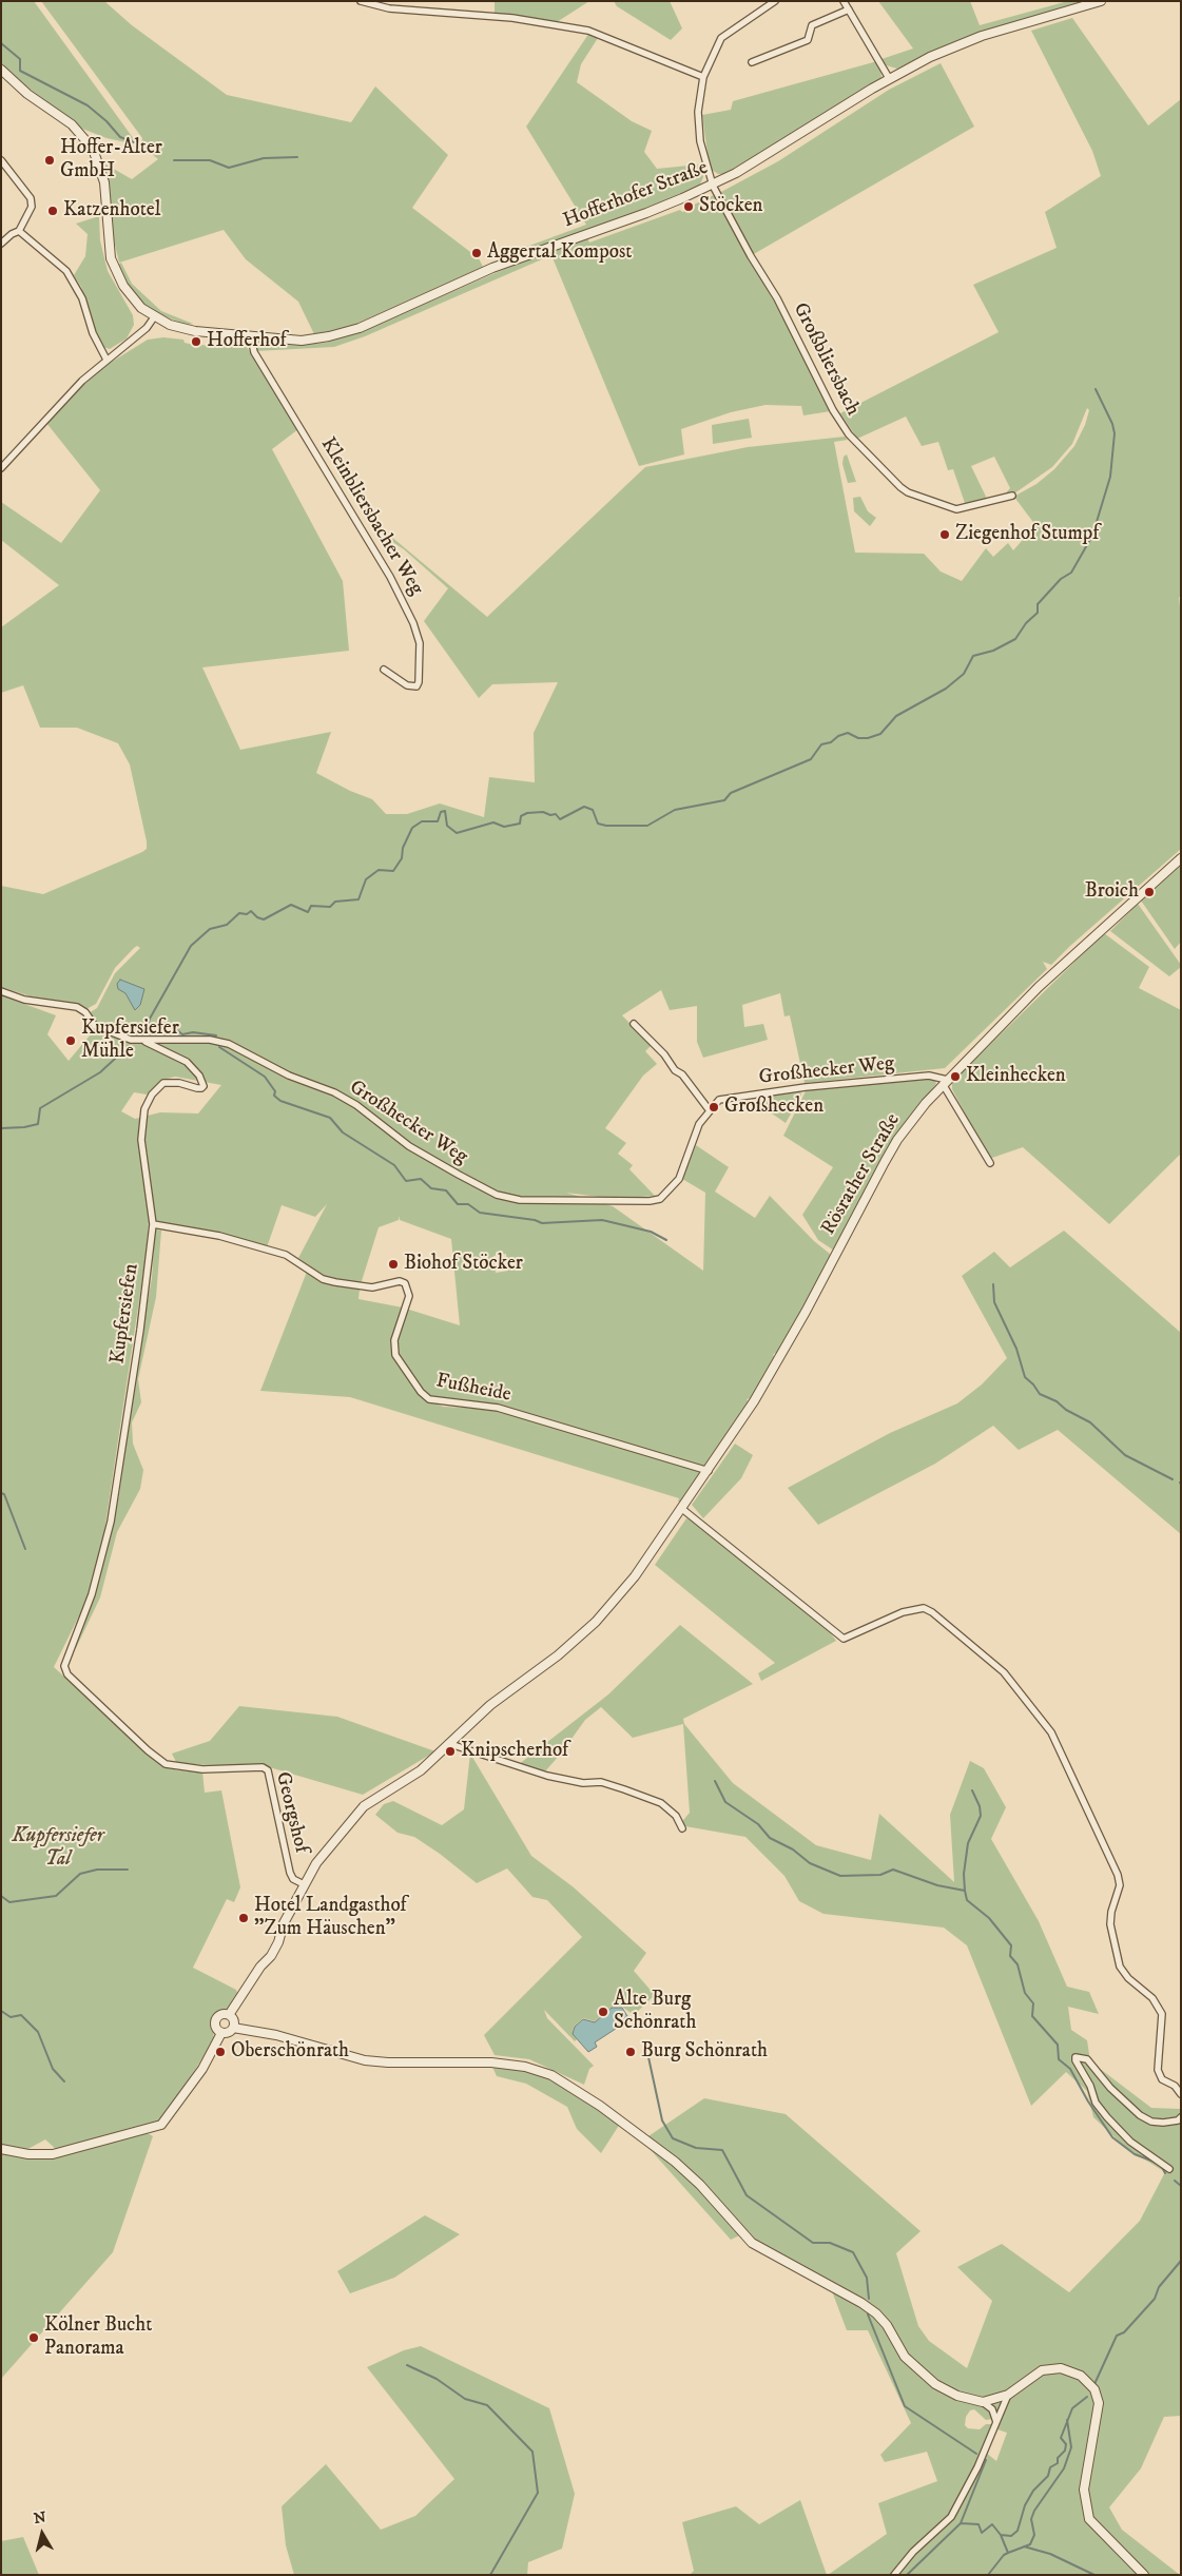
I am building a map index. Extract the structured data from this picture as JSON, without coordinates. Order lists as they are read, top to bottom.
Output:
{
  "streets": {
    "street": [
      "Hofferhofer Straße",
      "Großbliersbach",
      "Kleinbliersbacher Weg",
      "Großhecker Weg",
      "Rösrather Straße",
      "Kupfersiefen",
      "Fußheide",
      "Georgshof"
    ]
  },
  "crossings": [
    ["Hofferhofer Straße", "Großbliersbach"],
    ["Hofferhofer Straße", "Kleinbliersbacher Weg"],
    ["Großhecker Weg", "Rösrather Straße"],
    ["Großhecker Weg", "Kupfersiefen"],
    ["Rösrather Straße", "Fußheide"],
    ["Rösrather Straße", "Georgshof"],
    ["Kupfersiefen", "Fußheide"],
    ["Kupfersiefen", "Georgshof"]
  ],
  "parks": ["Kupfersiefer Tal"],
  "places": [
    "Hoffer-Alter GmbH",
    "Stöcken",
    "Katzenhotel",
    "Aggertal Kompost",
    "Hofferhof",
    "Ziegenhof Stumpf",
    "Broich",
    "Kupfersiefer Mühle",
    "Kleinhecken",
    "Großhecken",
    "Biohof Stöcker",
    "Knipscherhof",
    "Hotel Landgasthof \"Zum Häuschen\"",
    "Alte Burg Schönrath",
    "Oberschönrath",
    "Burg Schönrath",
    "Kölner Bucht Panorama"
  ],
  "north": "top"
}
